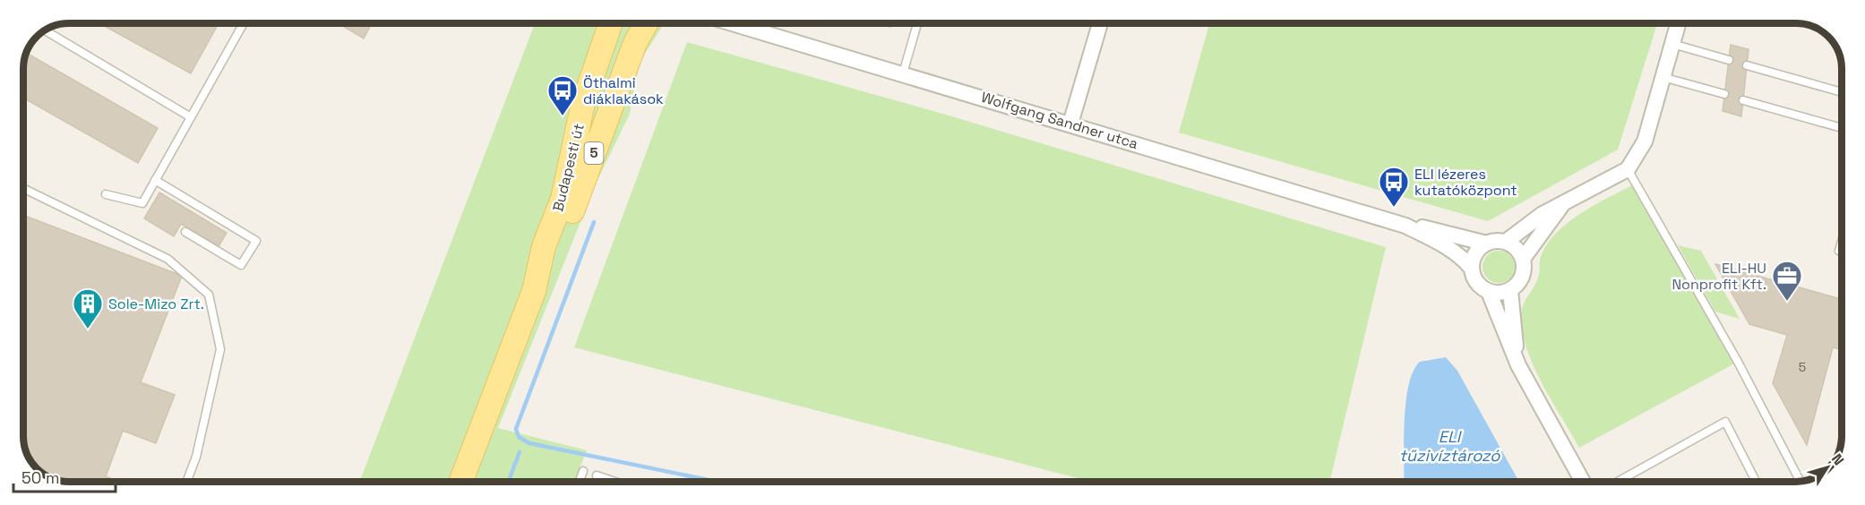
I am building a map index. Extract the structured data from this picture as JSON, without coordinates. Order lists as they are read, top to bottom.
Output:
{
  "streets": {
    "main road": ["5", "Budapesti út"],
    "street": ["Wolfgang Sandner utca"]
  },
  "water": ["ELI tűzivíztározó"],
  "places": {
    "bus stop": ["Öthalmi diáklakások", "ELI lézeres kutatóközpont"],
    "office": ["ELI-HU Nonprofit Kft."],
    "building": ["Sole-Mizo Zrt."]
  },
  "house_numbers": ["5"],
  "scale_bar": "50 m",
  "north": "top right"
}
